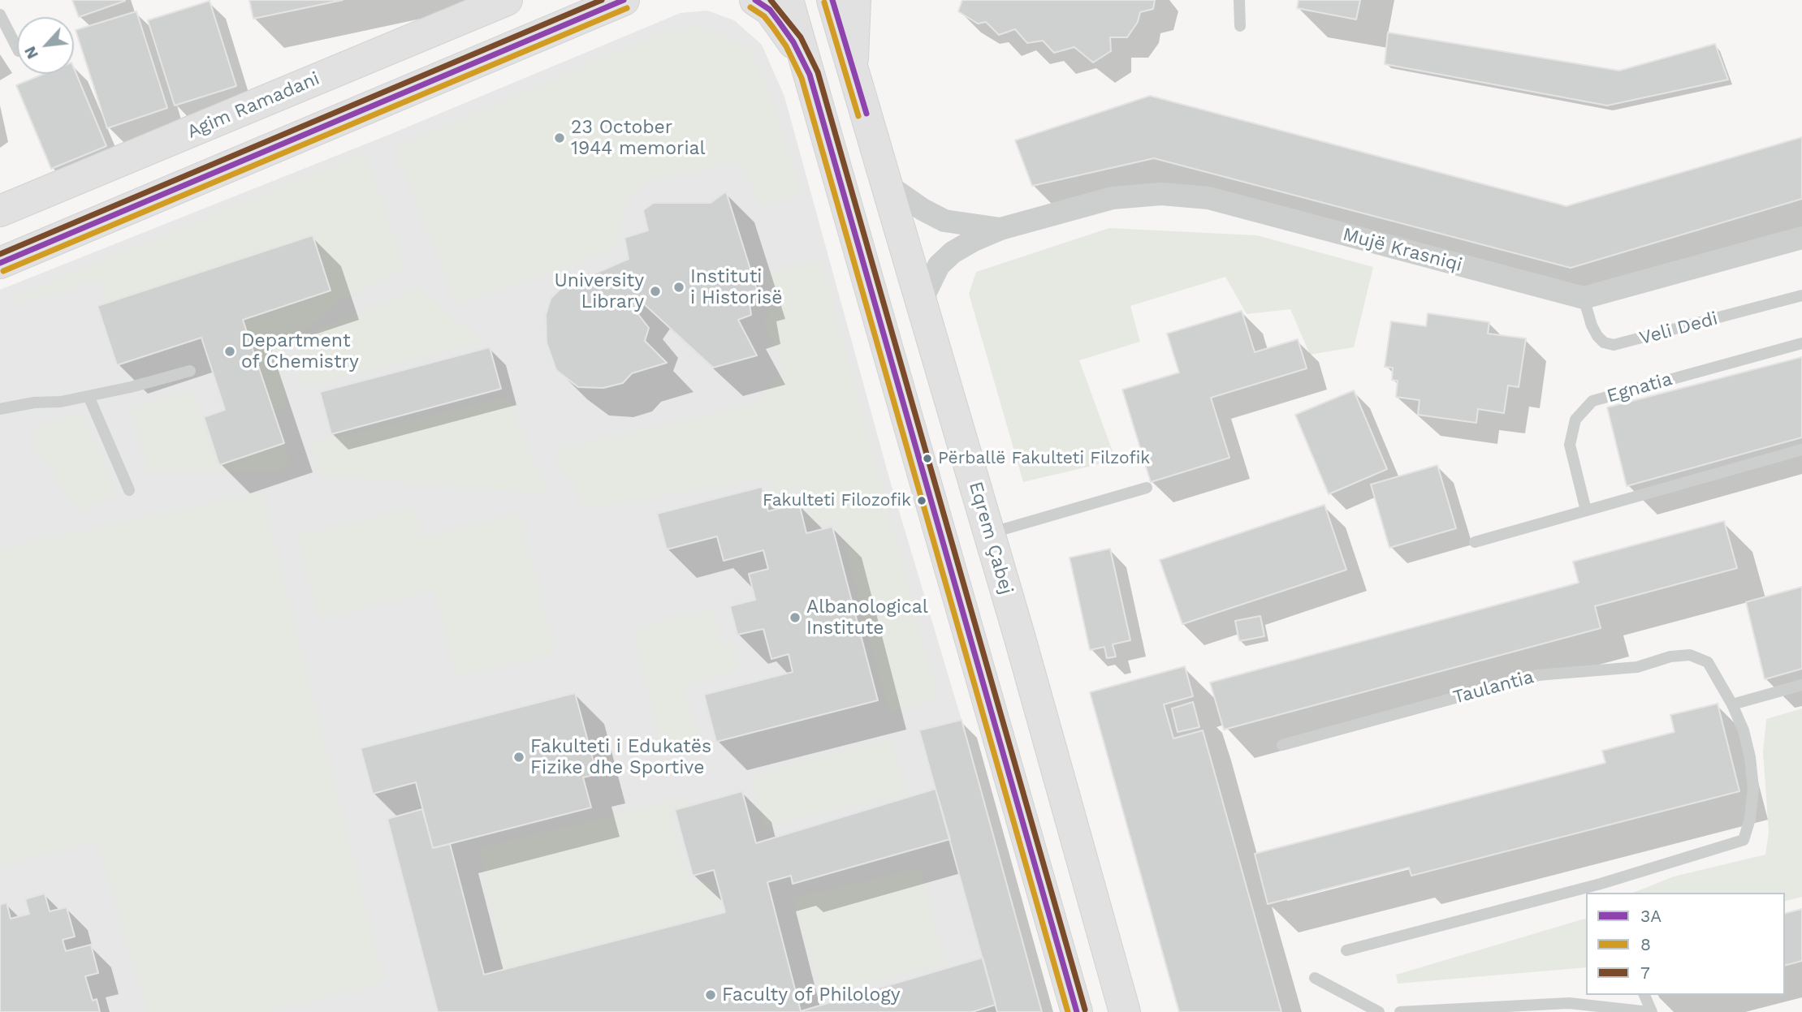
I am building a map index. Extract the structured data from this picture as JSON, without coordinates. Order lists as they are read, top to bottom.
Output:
{
  "streets": {
    "main road": ["Agim Ramadani", "Eqrem Çabej"],
    "street": ["Mujë Krasniqi"],
    "lane": ["Veli Dedi", "Egnatia", "Taulantia"]
  },
  "crossings": [
    ["Mujë Krasniqi", "Veli Dedi"]
  ],
  "places": [
    "23 October 1944 memorial",
    "Instituti i Historisë",
    "University Library",
    "Department of Chemistry",
    "Përballë Fakulteti Filzofik",
    "Fakulteti Filozofik",
    "Albanological Institute",
    "Fakulteti i Edukatës Fizike dhe Sportive",
    "Faculty of Philology"
  ],
  "lines": ["transit line 3A", "transit line 7", "transit line 8"],
  "legend": ["3A", "8", "7"],
  "north": "bottom left"
}
